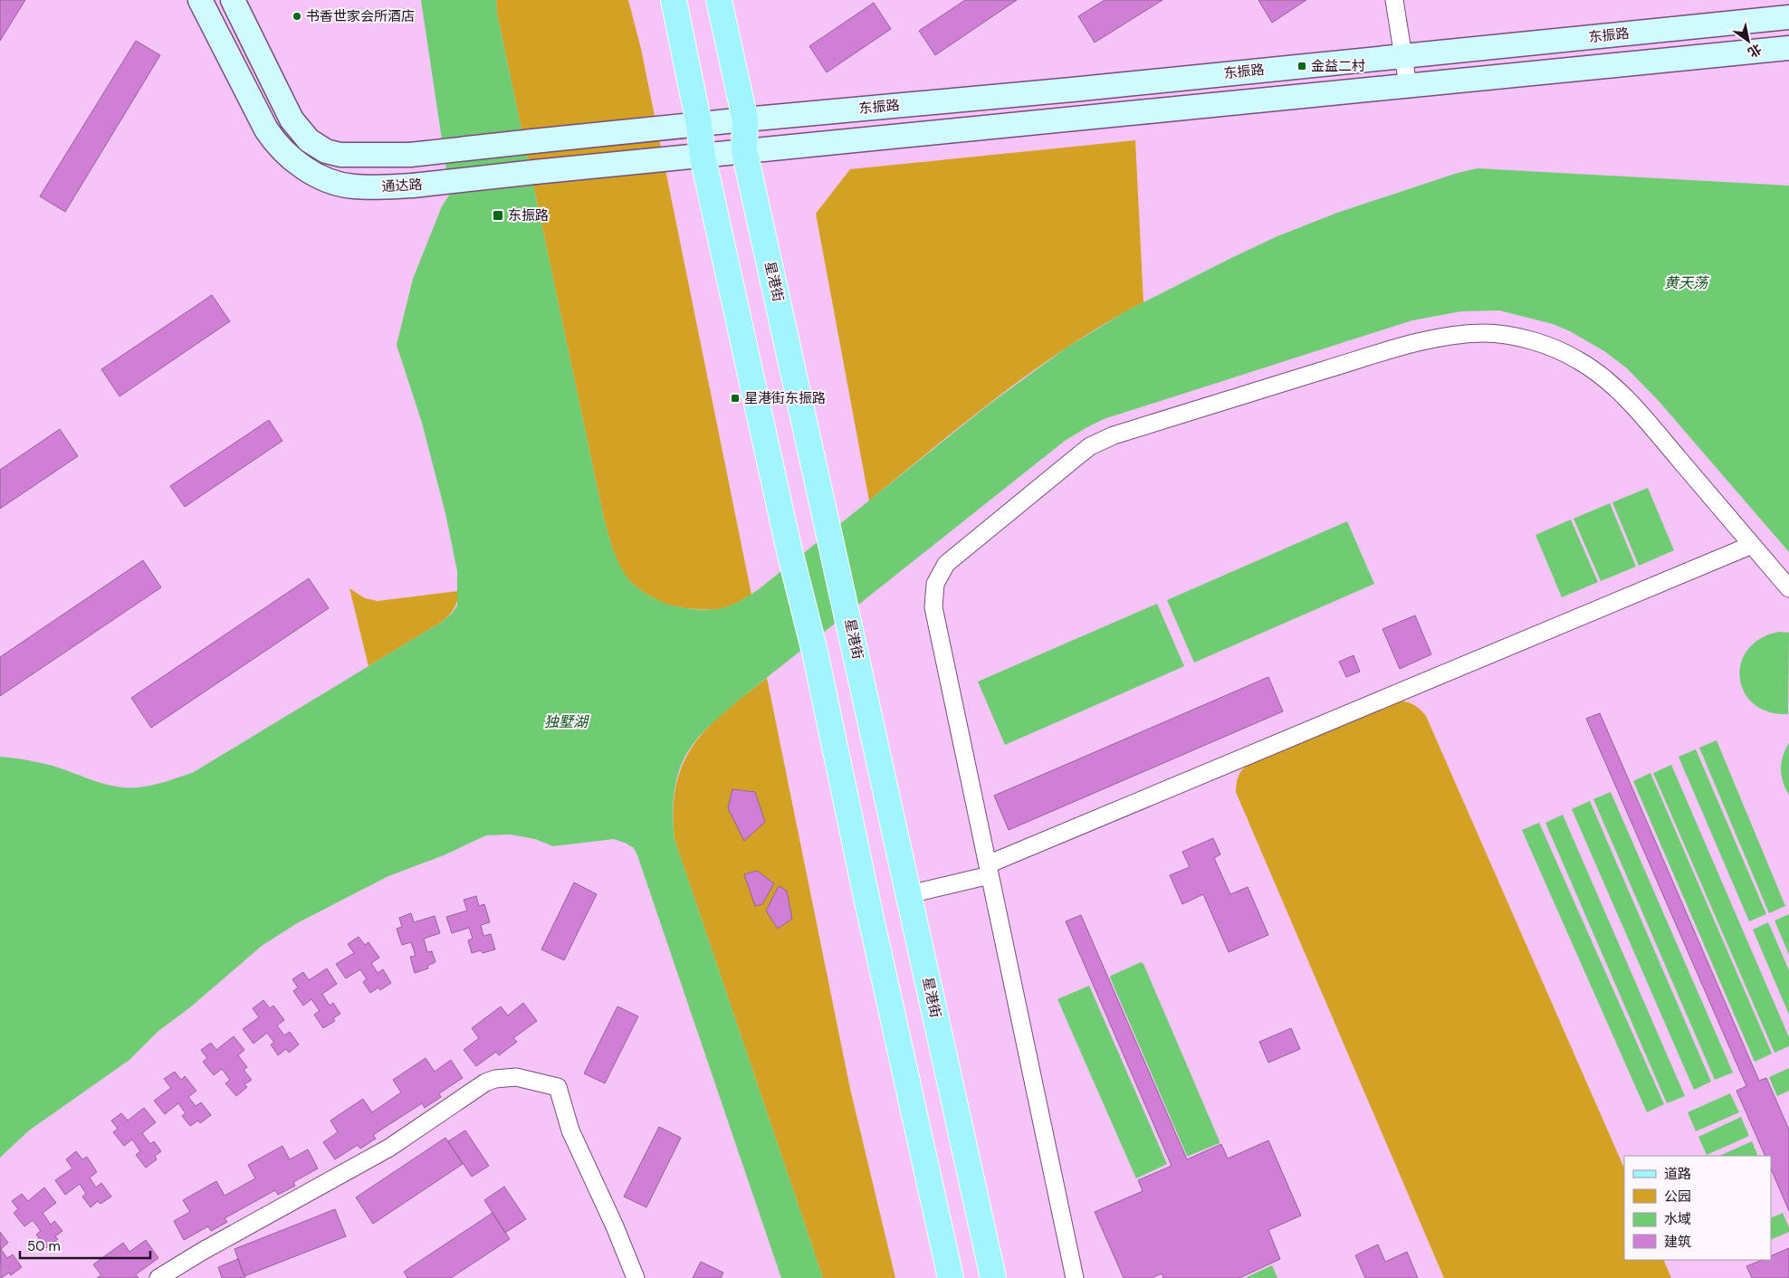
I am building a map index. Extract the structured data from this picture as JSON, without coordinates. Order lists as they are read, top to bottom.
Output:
{
  "streets": {
    "main road": ["东振路", "通达路", "星港街"]
  },
  "crossings": [
    ["东振路", "星港街"]
  ],
  "water": ["黄天荡", "独墅湖"],
  "places": {
    "other": ["书香世家会所酒店"],
    "transit": ["金益二村", "东振路", "星港街东振路"]
  },
  "legend": [
    "道路",
    "公园",
    "水域",
    "建筑"
  ],
  "scale_bar": "50 m",
  "north": "bottom right"
}
